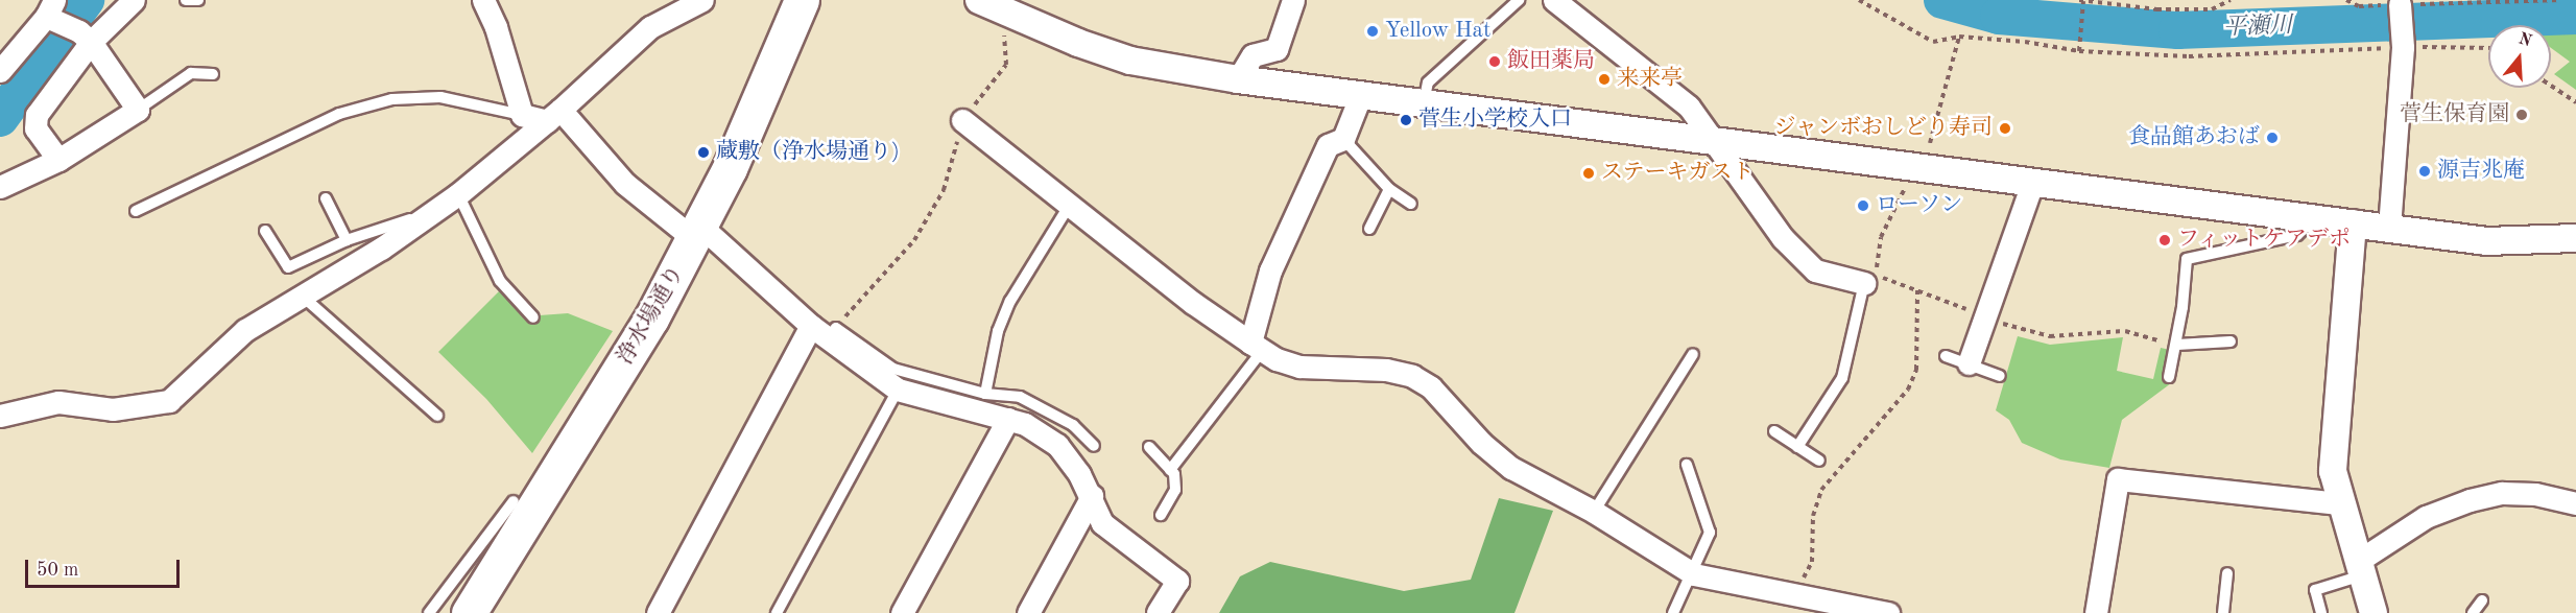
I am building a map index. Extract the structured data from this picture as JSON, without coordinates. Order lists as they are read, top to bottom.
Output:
{
  "streets": {
    "main road": ["浄水場通り"]
  },
  "water": ["平瀬川"],
  "places": [
    "Yellow Hat",
    "飯田薬局",
    "来来亭",
    "菅生保育園",
    "菅生小学校入口",
    "ジャンボおしどり寿司",
    "食品館あおば",
    "蔵敷（浄水場通り)",
    "源吉兆庵",
    "ステーキガスト",
    "ローソン",
    "フィットケアデポ"
  ],
  "scale_bar": "50 m",
  "north": "top"
}
